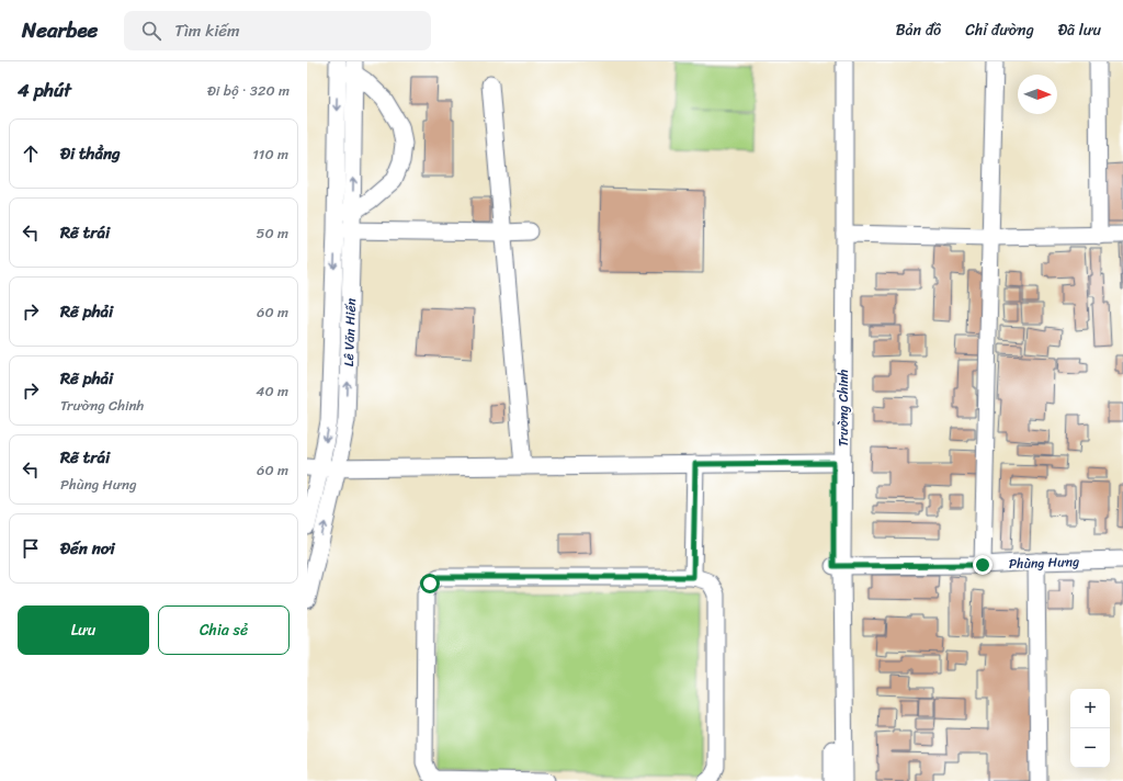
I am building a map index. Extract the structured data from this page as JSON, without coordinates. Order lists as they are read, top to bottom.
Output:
{
  "streets": {
    "street": ["Lê Văn Hiến", "Trường Chinh", "Phùng Hưng"]
  },
  "crossings": [
    ["Trường Chinh", "Phùng Hưng"]
  ],
  "north": "right",
  "page": {
    "header": "Nearbee",
    "search": "Tìm kiếm",
    "nav": ["Bản đồ", "Chỉ đường", "Đã lưu"],
    "heading": ["4 phút", "Đi bộ · 320 m"],
    "list": [
      ["Đi thẳng", "110 m"],
      ["Rẽ trái", "50 m"],
      ["Rẽ phải", "60 m"],
      ["Rẽ phải", "Trường Chinh", "40 m"],
      ["Rẽ trái", "Phùng Hưng", "60 m"],
      "Đến nơi"
    ],
    "buttons": ["Lưu", "Chia sẻ"],
    "map_buttons": ["+", "−"]
  }
}
